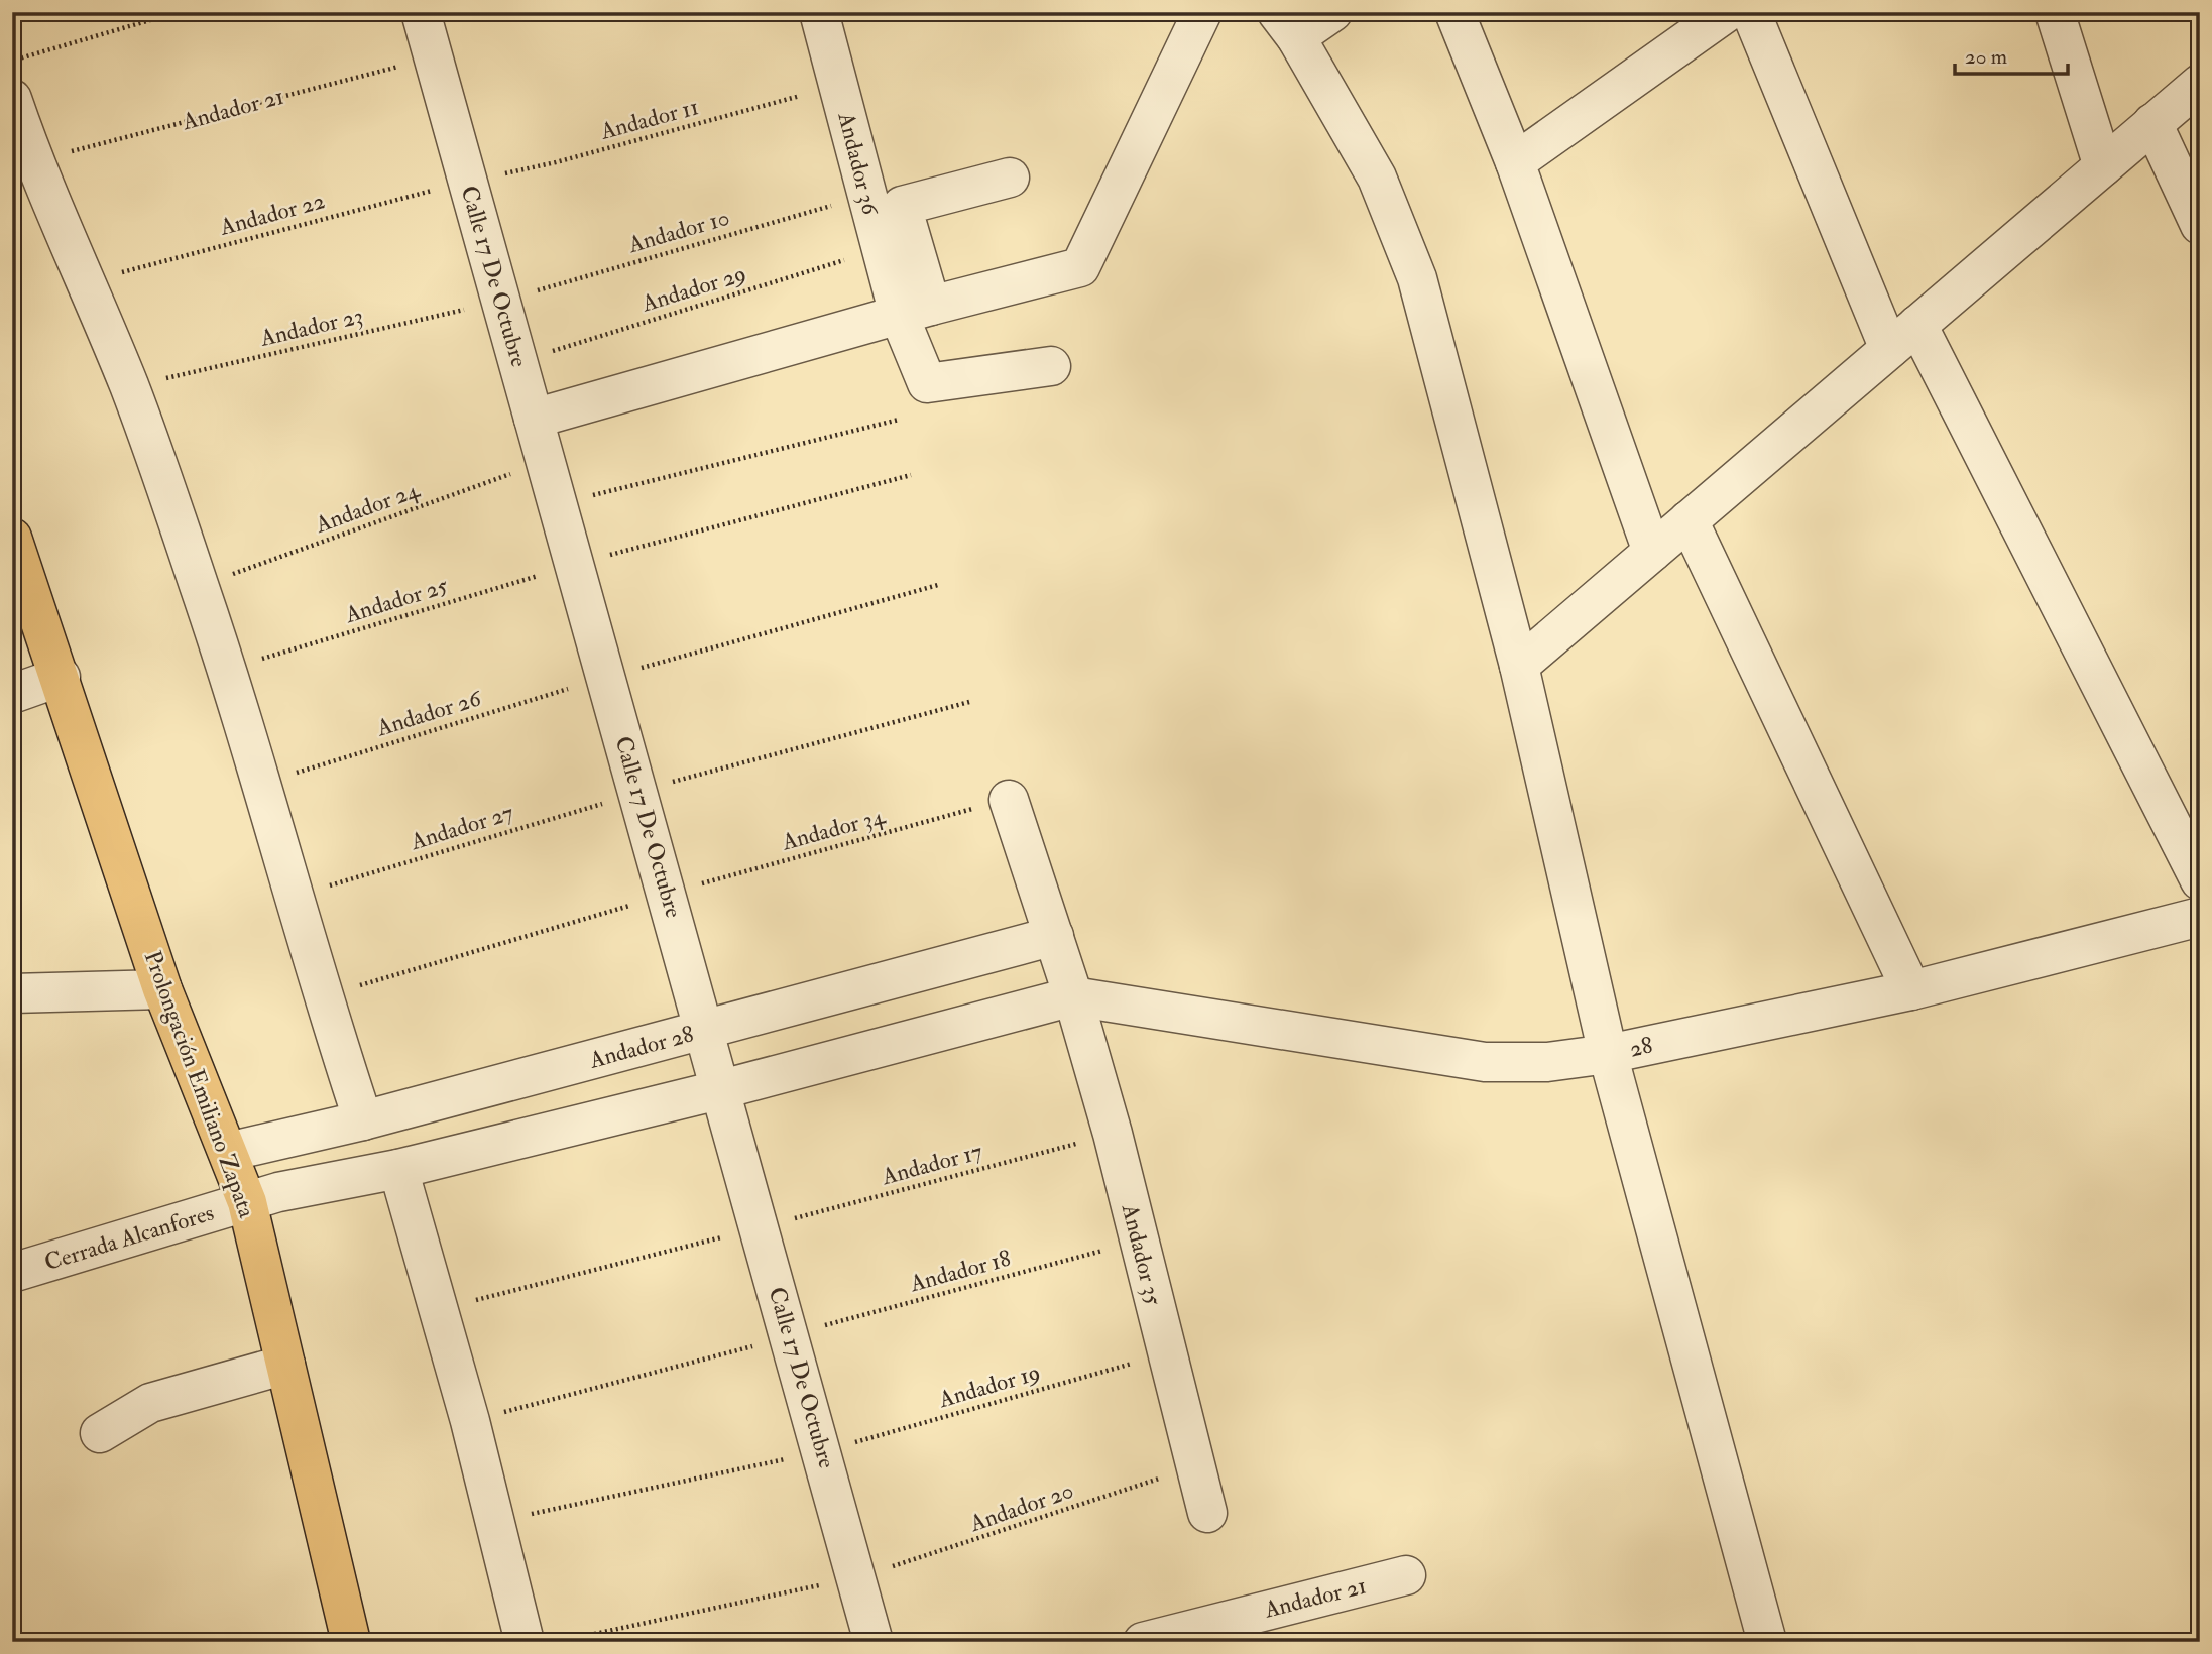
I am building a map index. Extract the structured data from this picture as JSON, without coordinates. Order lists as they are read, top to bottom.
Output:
{
  "streets": {
    "main road": ["Prolongación Emiliano Zapata"],
    "street": [
      "Andador 21",
      "Andador 36",
      "Calle 17 De Octubre",
      "Andador 28",
      "28",
      "Cerrada Alcanfores",
      "Andador 35"
    ],
    "path": [
      "Andador 11",
      "Andador 22",
      "Andador 10",
      "Andador 29",
      "Andador 23",
      "Andador 24",
      "Andador 25",
      "Andador 26",
      "Andador 27",
      "Andador 34",
      "Andador 17",
      "Andador 18",
      "Andador 19",
      "Andador 20"
    ]
  },
  "crossings": [
    ["Andador 21", "Calle 17 De Octubre"],
    ["Andador 11", "Andador 36"],
    ["Andador 11", "Andador 22"],
    ["Andador 11", "Calle 17 De Octubre"],
    ["Andador 36", "Andador 10"],
    ["Andador 36", "Andador 29"],
    ["Andador 22", "Calle 17 De Octubre"],
    ["Andador 10", "Calle 17 De Octubre"],
    ["Andador 10", "Andador 23"],
    ["Calle 17 De Octubre", "Andador 29"],
    ["Calle 17 De Octubre", "Andador 23"],
    ["Calle 17 De Octubre", "Andador 24"],
    ["Calle 17 De Octubre", "Andador 25"],
    ["Calle 17 De Octubre", "Andador 26"],
    ["Calle 17 De Octubre", "Andador 27"],
    ["Calle 17 De Octubre", "Andador 34"],
    ["Calle 17 De Octubre", "Andador 28"],
    ["Calle 17 De Octubre", "Andador 17"],
    ["Calle 17 De Octubre", "Andador 18"],
    ["Calle 17 De Octubre", "Andador 19"],
    ["Calle 17 De Octubre", "Andador 20"],
    ["Andador 34", "Andador 35"],
    ["Andador 28", "Prolongación Emiliano Zapata"],
    ["Andador 28", "Andador 35"],
    ["28", "Andador 35"],
    ["Prolongación Emiliano Zapata", "Cerrada Alcanfores"],
    ["Andador 17", "Andador 35"],
    ["Andador 35", "Andador 18"],
    ["Andador 35", "Andador 19"],
    ["Andador 35", "Andador 20"]
  ],
  "scale_bar": "20 m"
}
